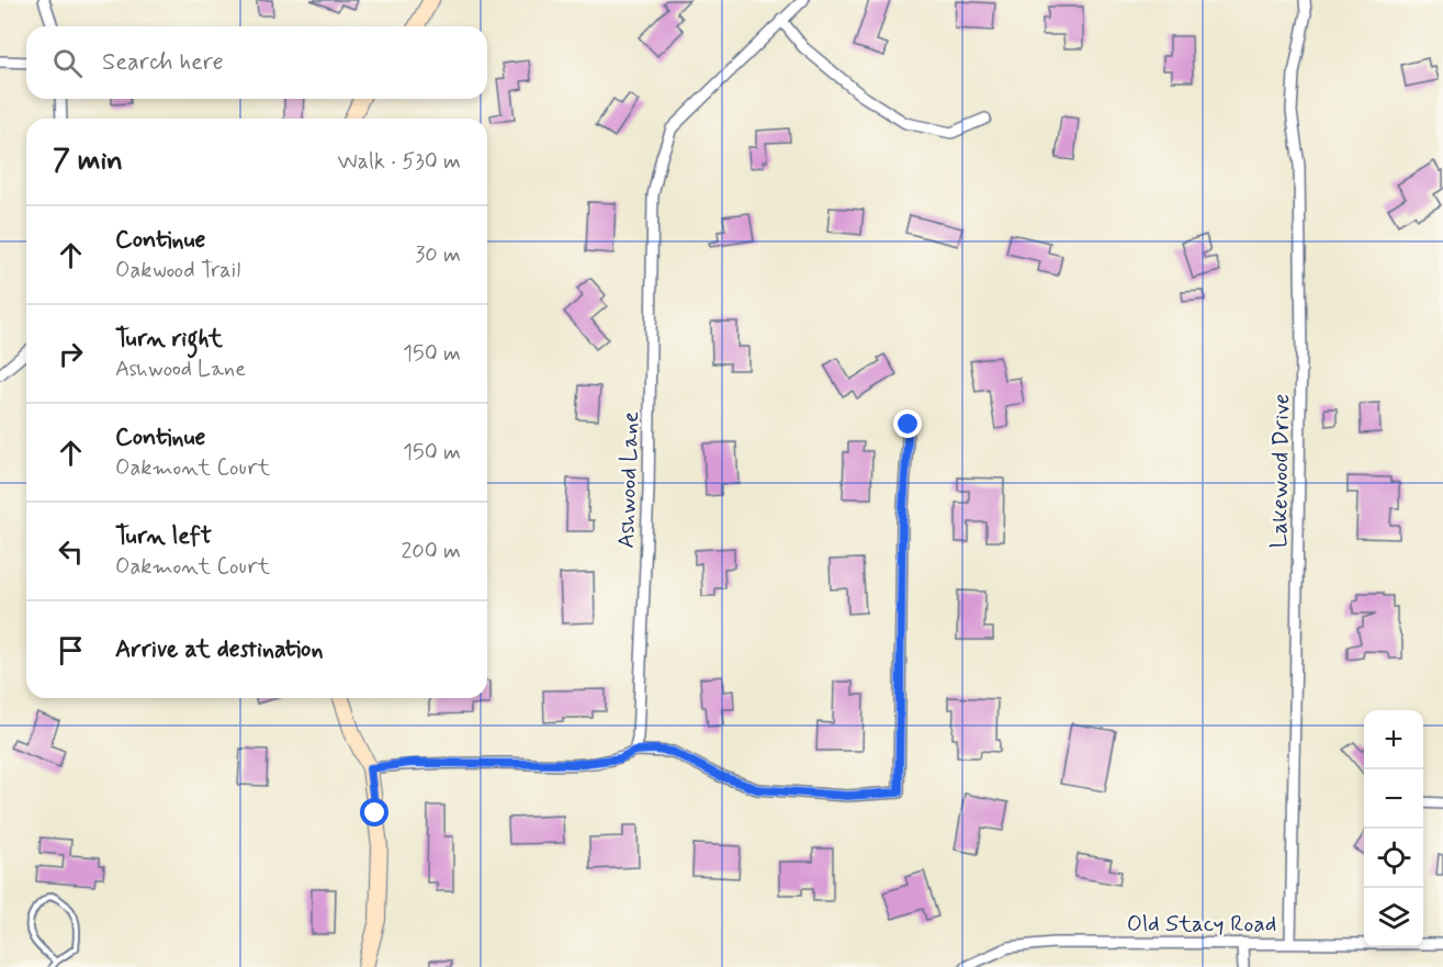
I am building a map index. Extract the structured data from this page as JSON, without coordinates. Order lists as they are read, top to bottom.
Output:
{
  "streets": {
    "street": ["Lakewood Drive", "Ashwood Lane", "Old Stacy Road"]
  },
  "crossings": [
    ["Lakewood Drive", "Old Stacy Road"]
  ],
  "page": {
    "search": "Search here",
    "heading": ["7 min", "Walk · 530 m"],
    "list": [
      ["Continue", "Oakwood Trail", "30 m"],
      ["Turn right", "Ashwood Lane", "150 m"],
      ["Continue", "Oakmont Court", "150 m"],
      ["Turn left", "Oakmont Court", "200 m"],
      "Arrive at destination"
    ],
    "map_buttons": ["+", "−"]
  }
}
